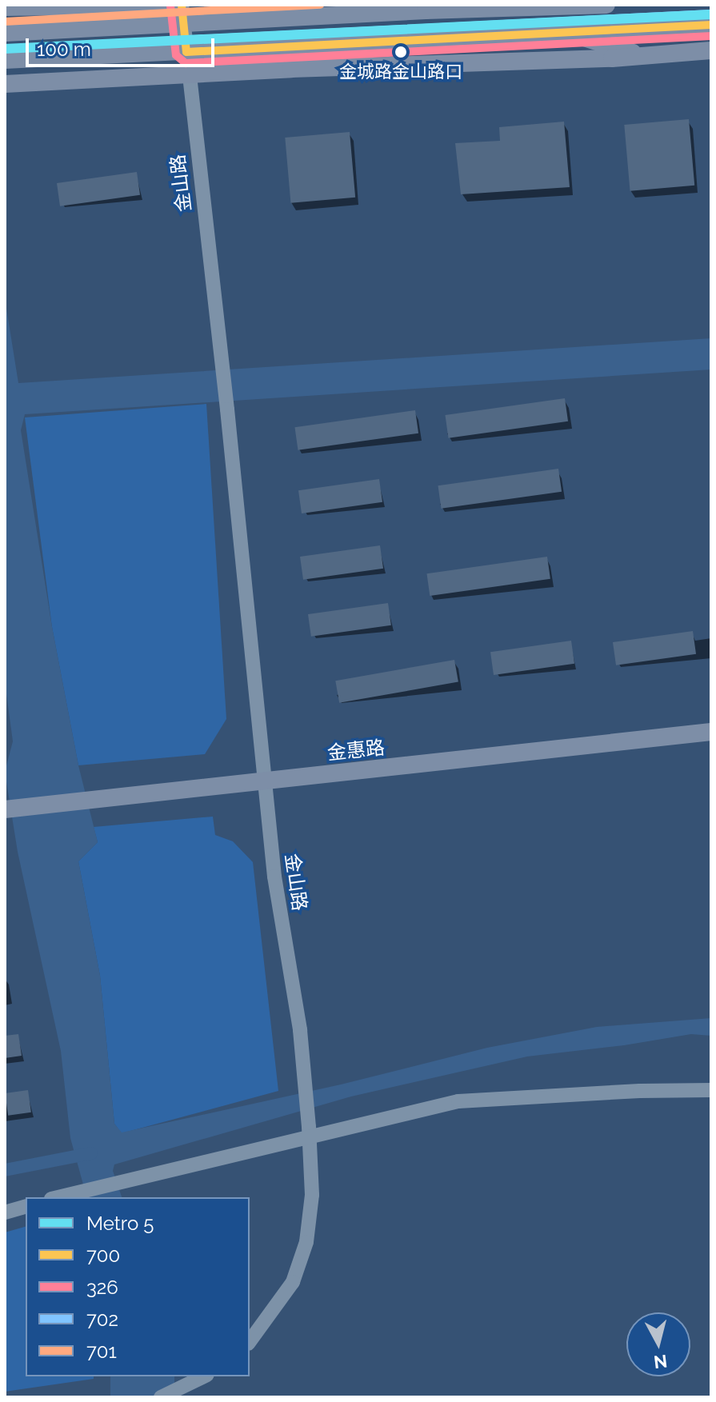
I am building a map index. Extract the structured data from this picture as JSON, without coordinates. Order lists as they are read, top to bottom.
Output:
{
  "streets": {
    "main road": ["金惠路"],
    "street": ["金山路"]
  },
  "crossings": [
    ["金山路", "金惠路"]
  ],
  "places": ["金城路金山路口"],
  "lines": [
    "transit line 700",
    "transit line 701",
    "transit line 326",
    "transit line 702",
    "metro line 5"
  ],
  "legend": [
    "Metro 5",
    "700",
    "326",
    "702",
    "701"
  ],
  "scale_bar": "100 m",
  "north": "bottom"
}
